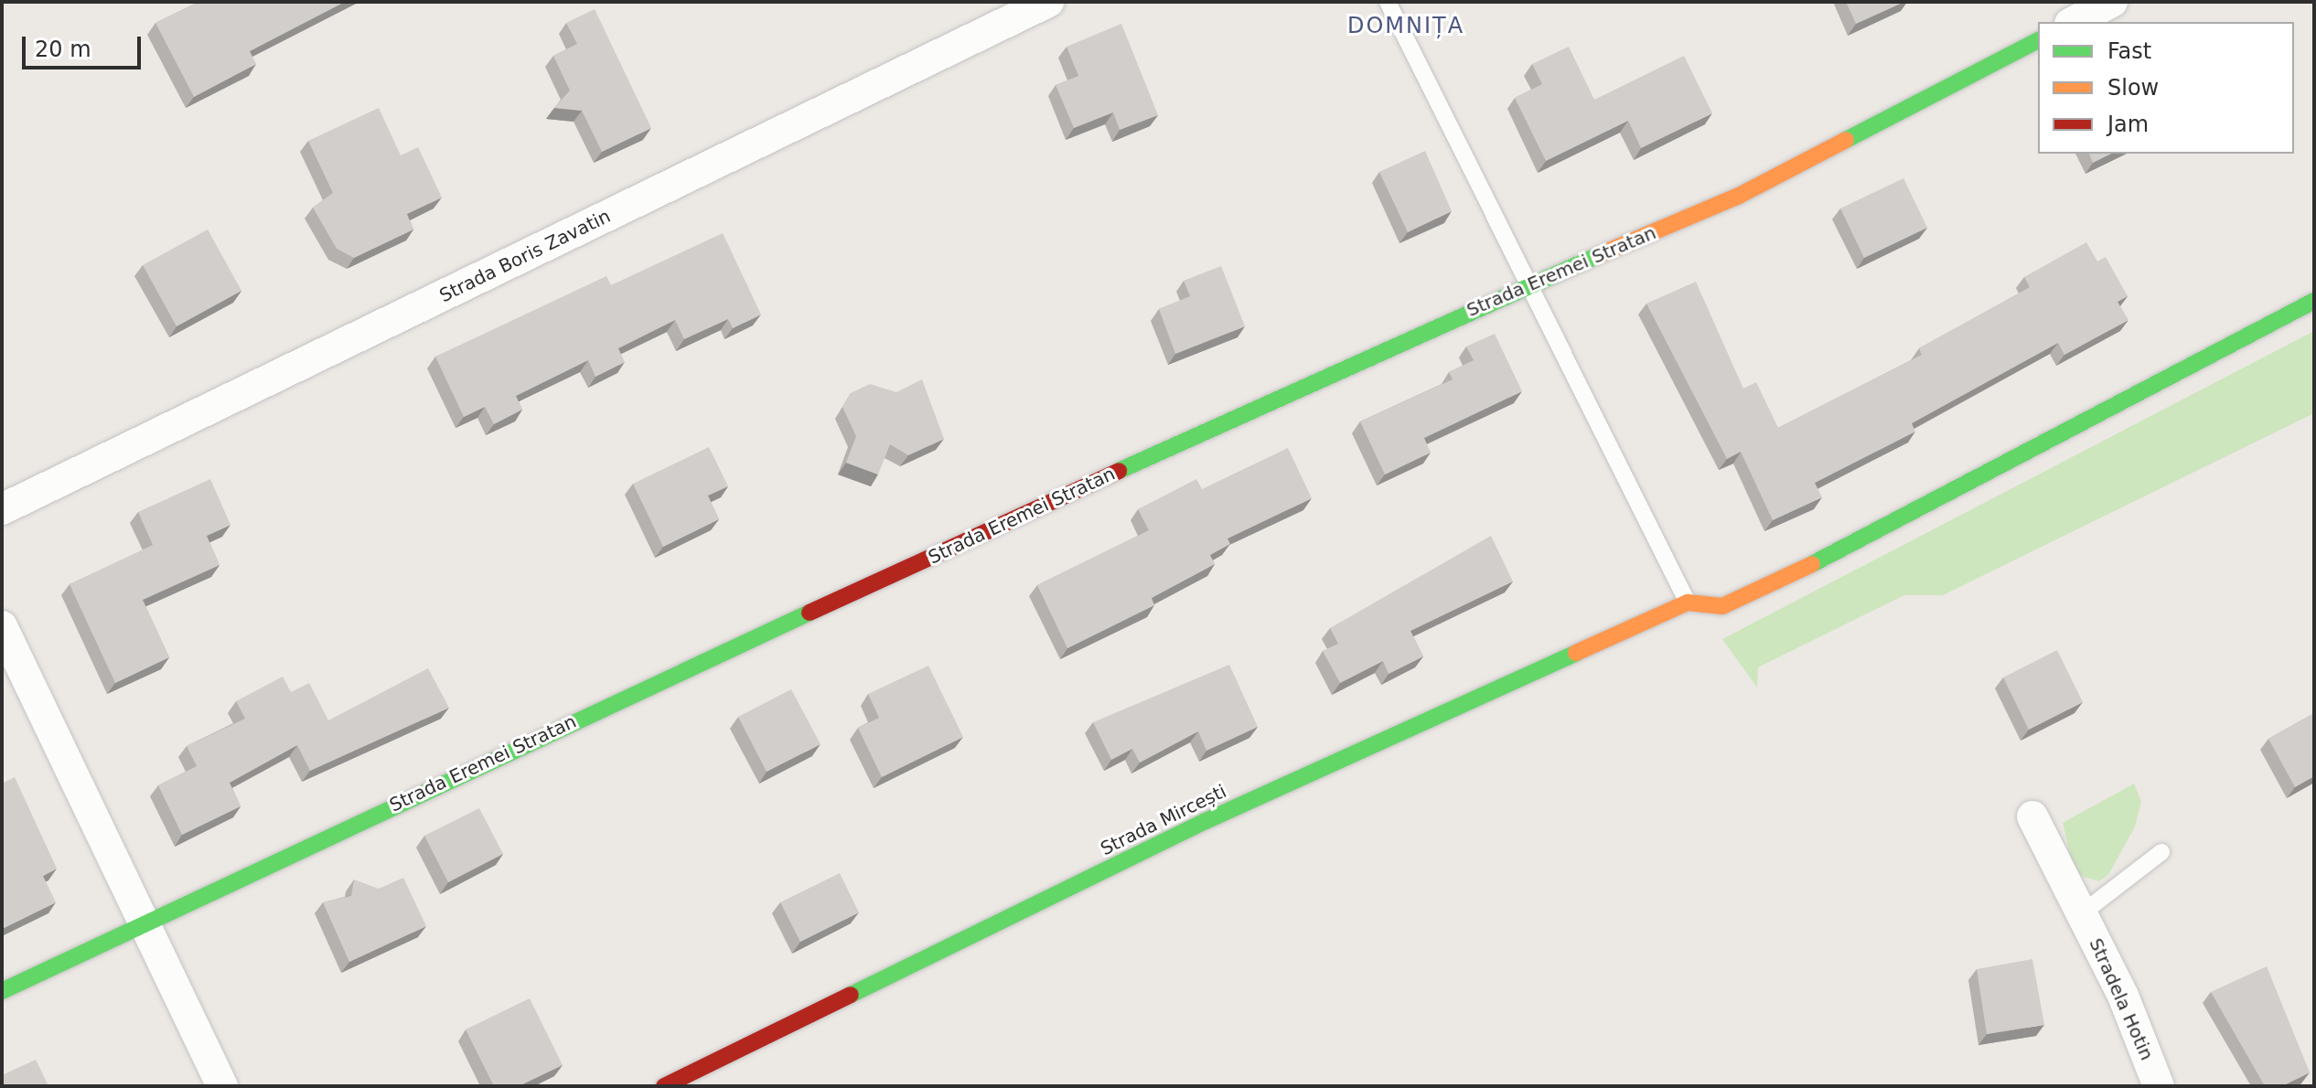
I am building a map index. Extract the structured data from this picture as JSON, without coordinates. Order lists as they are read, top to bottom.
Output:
{
  "streets": {
    "street": [
      "Strada Boris Zavatin",
      "Strada Eremei Stratan",
      "Strada Mircești",
      "Stradela Hotin"
    ]
  },
  "districts": ["DOMNIȚA"],
  "legend": ["Fast", "Slow", "Jam"],
  "scale_bar": "20 m"
}
